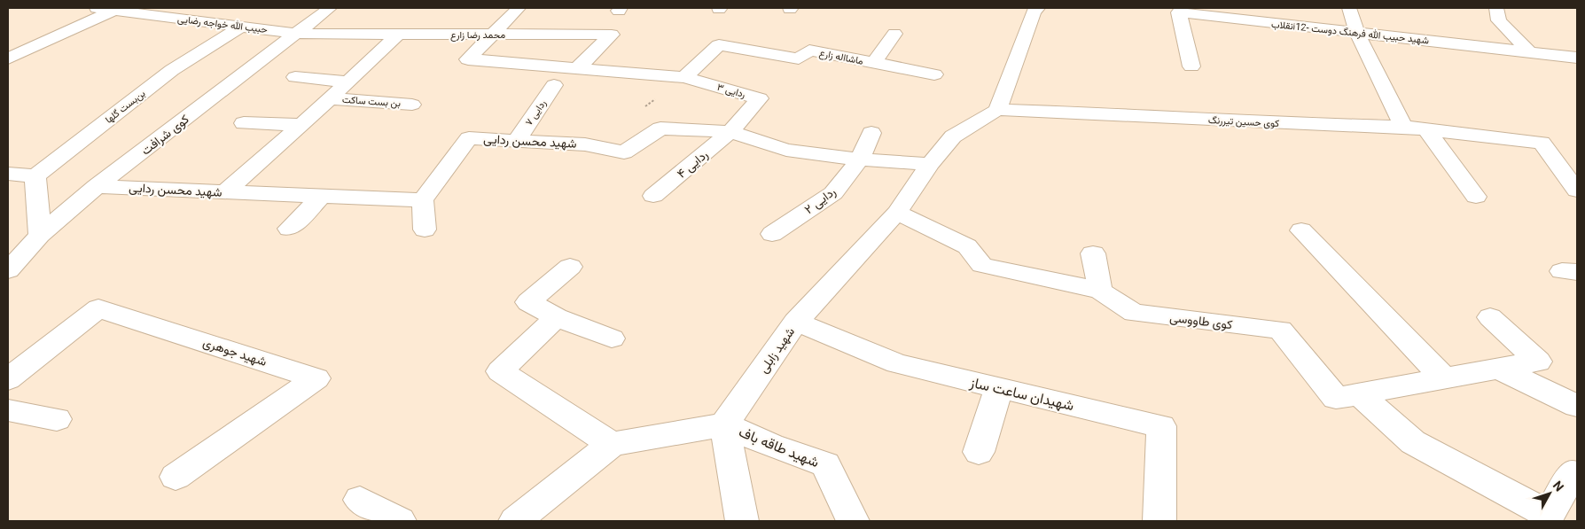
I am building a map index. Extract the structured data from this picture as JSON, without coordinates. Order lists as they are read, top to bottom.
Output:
{
  "streets": {
    "street": [
      "حبیب الله خواجه رضایی",
      "شهید حبیب الله فرهنگ دوست -12انقلاب",
      "محمد رضا زارع",
      "ماشااله زارع",
      "ردایی ۳",
      "بن بست ساکت",
      "بن‌بست گلها",
      "ردایی ۷",
      "کوی حسین تیررنگ",
      "کوی شرافت",
      "شهید محسن ردایی",
      "ردایی ۴",
      "ردایی ۲",
      "کوی طاووسی",
      "شهید زابلی",
      "شهید جوهری",
      "شهیدان ساعت ساز",
      "شهید طاقه باف"
    ]
  },
  "crossings": [
    ["حبیب الله خواجه رضایی", "محمد رضا زارع"],
    ["حبیب الله خواجه رضایی", "بن‌بست گلها"],
    ["حبیب الله خواجه رضایی", "کوی شرافت"],
    ["محمد رضا زارع", "کوی شرافت"],
    ["ماشااله زارع", "ردایی ۳"],
    ["ردایی ۳", "شهید محسن ردایی"],
    ["ردایی ۳", "ردایی ۴"],
    ["ردایی ۷", "شهید محسن ردایی"],
    ["کوی حسین تیررنگ", "شهید زابلی"],
    ["کوی شرافت", "شهید محسن ردایی"],
    ["شهید محسن ردایی", "ردایی ۴"],
    ["شهید محسن ردایی", "ردایی ۲"],
    ["شهید محسن ردایی", "شهید زابلی"],
    ["کوی طاووسی", "شهید زابلی"],
    ["شهید زابلی", "شهیدان ساعت ساز"],
    ["شهید زابلی", "شهید طاقه باف"]
  ],
  "north": "top right"
}
